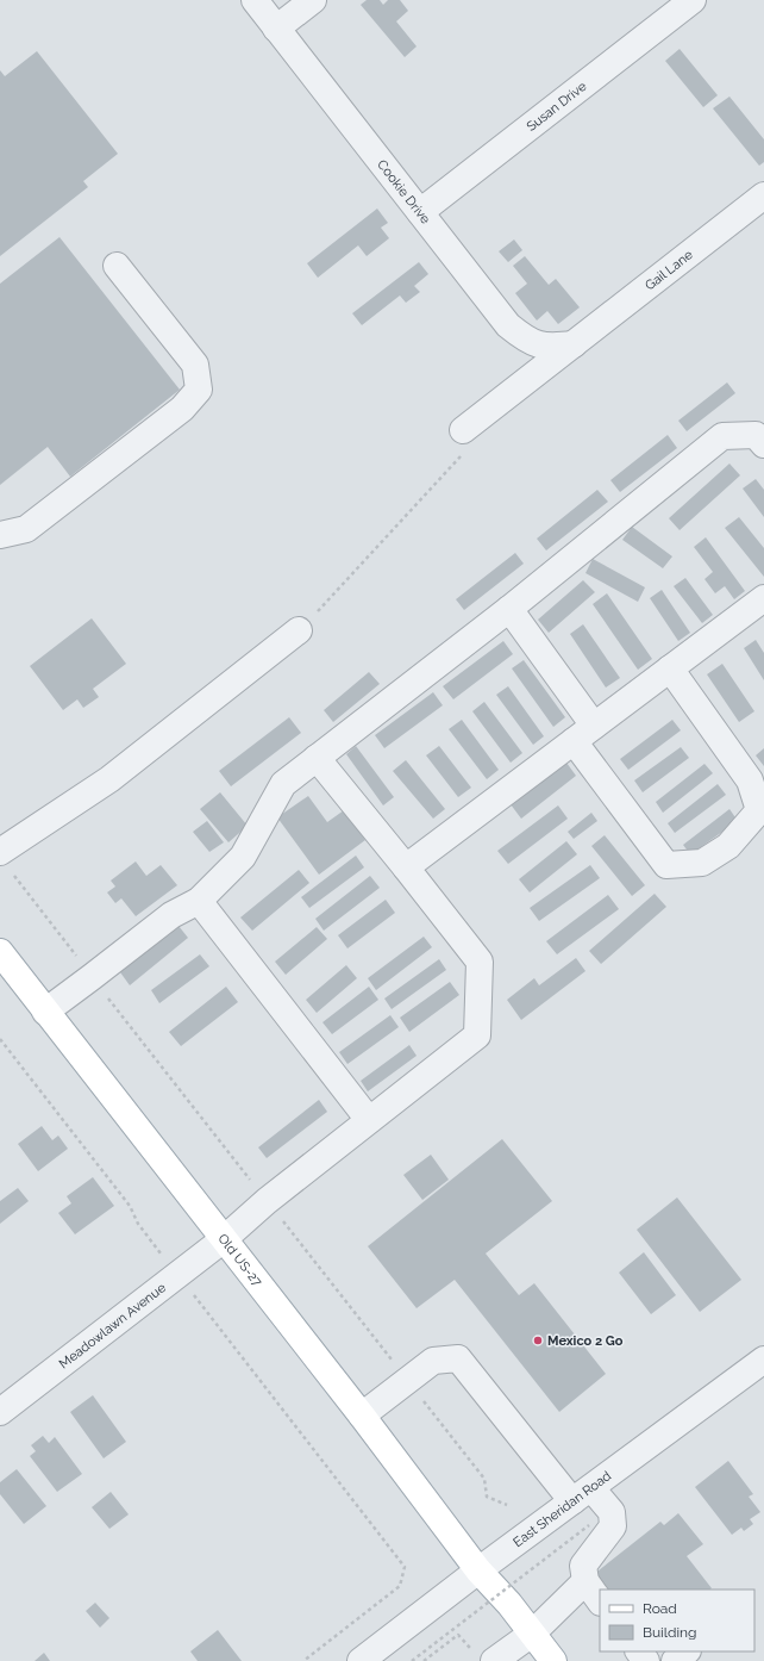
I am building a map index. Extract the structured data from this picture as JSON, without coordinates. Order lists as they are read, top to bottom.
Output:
{
  "streets": {
    "main road": ["Old US-27"],
    "street": [
      "Susan Drive",
      "Cookie Drive",
      "Gail Lane",
      "Meadowlawn Avenue",
      "East Sheridan Road"
    ]
  },
  "crossings": [
    ["Susan Drive", "Cookie Drive"],
    ["Cookie Drive", "Gail Lane"],
    ["Old US-27", "Meadowlawn Avenue"],
    ["Old US-27", "East Sheridan Road"]
  ],
  "places": ["Mexico 2 Go"],
  "legend": ["Road", "Building"]
}
